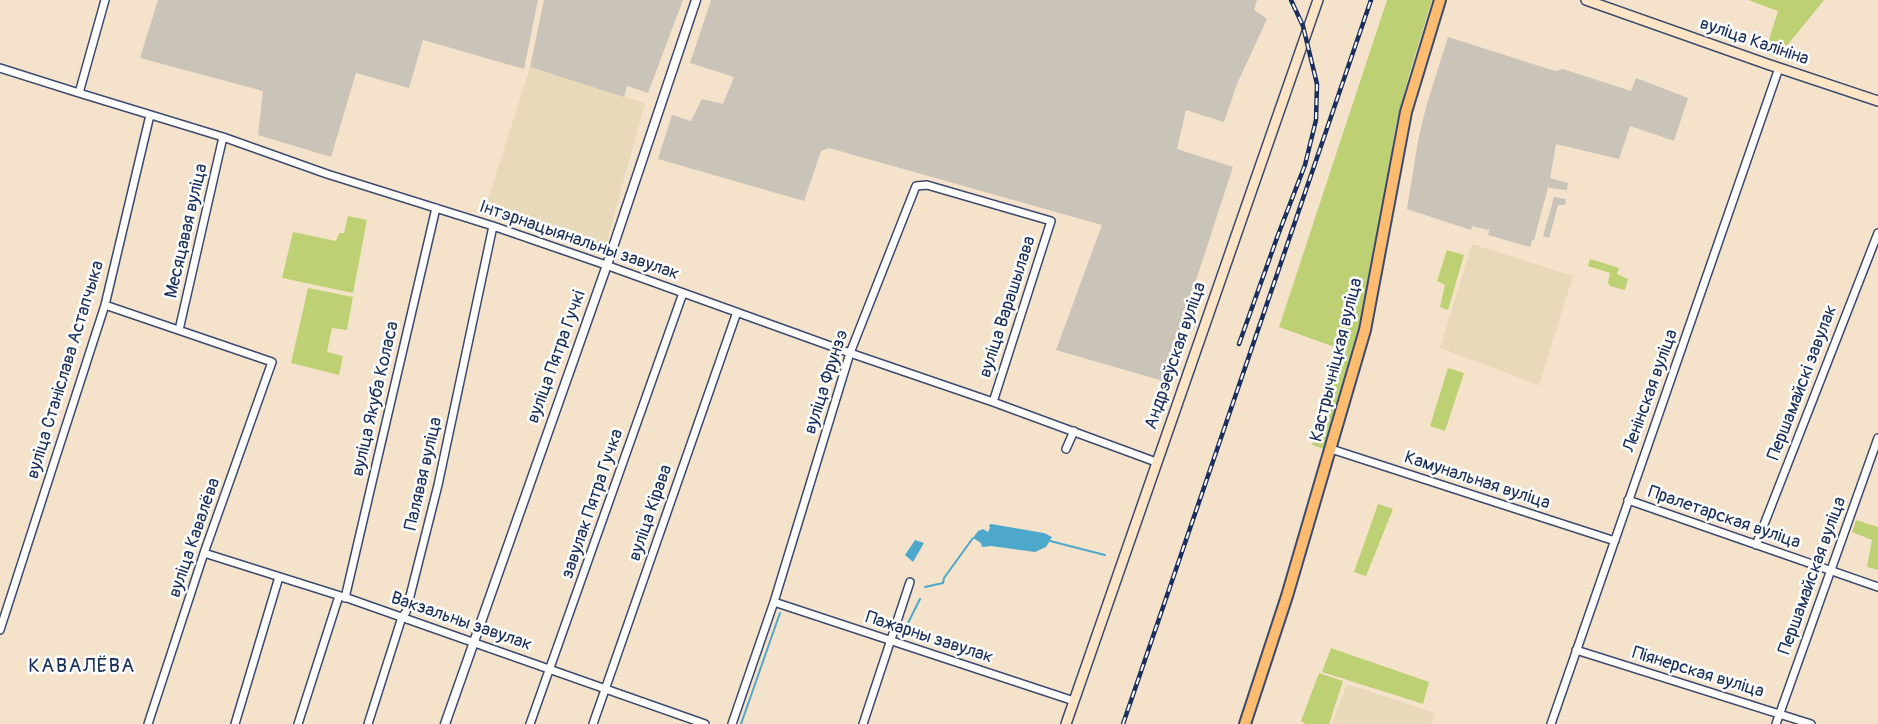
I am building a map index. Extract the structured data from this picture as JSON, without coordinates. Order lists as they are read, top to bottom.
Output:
{
  "streets": {
    "main road": ["вуліца Калініна", "Андрэеўская вуліца", "Кастрычніцкая вуліца"],
    "street": [
      "Месяцавая вуліца",
      "Інтэрнацыянальны завулак",
      "вуліца Варашылава",
      "вуліца Пятра Гучкі",
      "вуліца Станіслава Астапчыка",
      "вуліца Фрунзэ",
      "Першамайскі завулак",
      "Ленінская вуліца",
      "вуліца Якуба Коласа",
      "Палявая вуліца",
      "Камунальная вуліца",
      "завулак Пятра Гучка",
      "вуліца Кірава",
      "Пралетарская вуліца",
      "вуліца Кавалёва",
      "Першамайская вуліца",
      "Вакзальны завулак",
      "Пажарны завулак",
      "Піянерская вуліца"
    ]
  },
  "crossings": [
    ["вуліца Калініна", "Ленінская вуліца"],
    ["Месяцавая вуліца", "Інтэрнацыянальны завулак"],
    ["Месяцавая вуліца", "вуліца Кавалёва"],
    ["Інтэрнацыянальны завулак", "вуліца Варашылава"],
    ["Інтэрнацыянальны завулак", "Андрэеўская вуліца"],
    ["Інтэрнацыянальны завулак", "вуліца Пятра Гучкі"],
    ["Інтэрнацыянальны завулак", "вуліца Станіслава Астапчыка"],
    ["Інтэрнацыянальны завулак", "вуліца Фрунзэ"],
    ["Інтэрнацыянальны завулак", "вуліца Якуба Коласа"],
    ["Інтэрнацыянальны завулак", "Палявая вуліца"],
    ["Інтэрнацыянальны завулак", "завулак Пятра Гучка"],
    ["Інтэрнацыянальны завулак", "вуліца Кірава"],
    ["вуліца Варашылава", "вуліца Фрунзэ"],
    ["Андрэеўская вуліца", "Пажарны завулак"],
    ["вуліца Пятра Гучкі", "Вакзальны завулак"],
    ["Кастрычніцкая вуліца", "Камунальная вуліца"],
    ["вуліца Фрунзэ", "Пажарны завулак"],
    ["Першамайскі завулак", "Пралетарская вуліца"],
    ["Ленінская вуліца", "Камунальная вуліца"],
    ["Ленінская вуліца", "Пралетарская вуліца"],
    ["Ленінская вуліца", "Піянерская вуліца"],
    ["вуліца Якуба Коласа", "Вакзальны завулак"],
    ["Палявая вуліца", "Вакзальны завулак"],
    ["завулак Пятра Гучка", "Вакзальны завулак"],
    ["вуліца Кірава", "Вакзальны завулак"],
    ["Пралетарская вуліца", "Першамайская вуліца"],
    ["вуліца Кавалёва", "Вакзальны завулак"],
    ["Першамайская вуліца", "Піянерская вуліца"]
  ],
  "districts": ["КАВАЛЁВА"]
}
